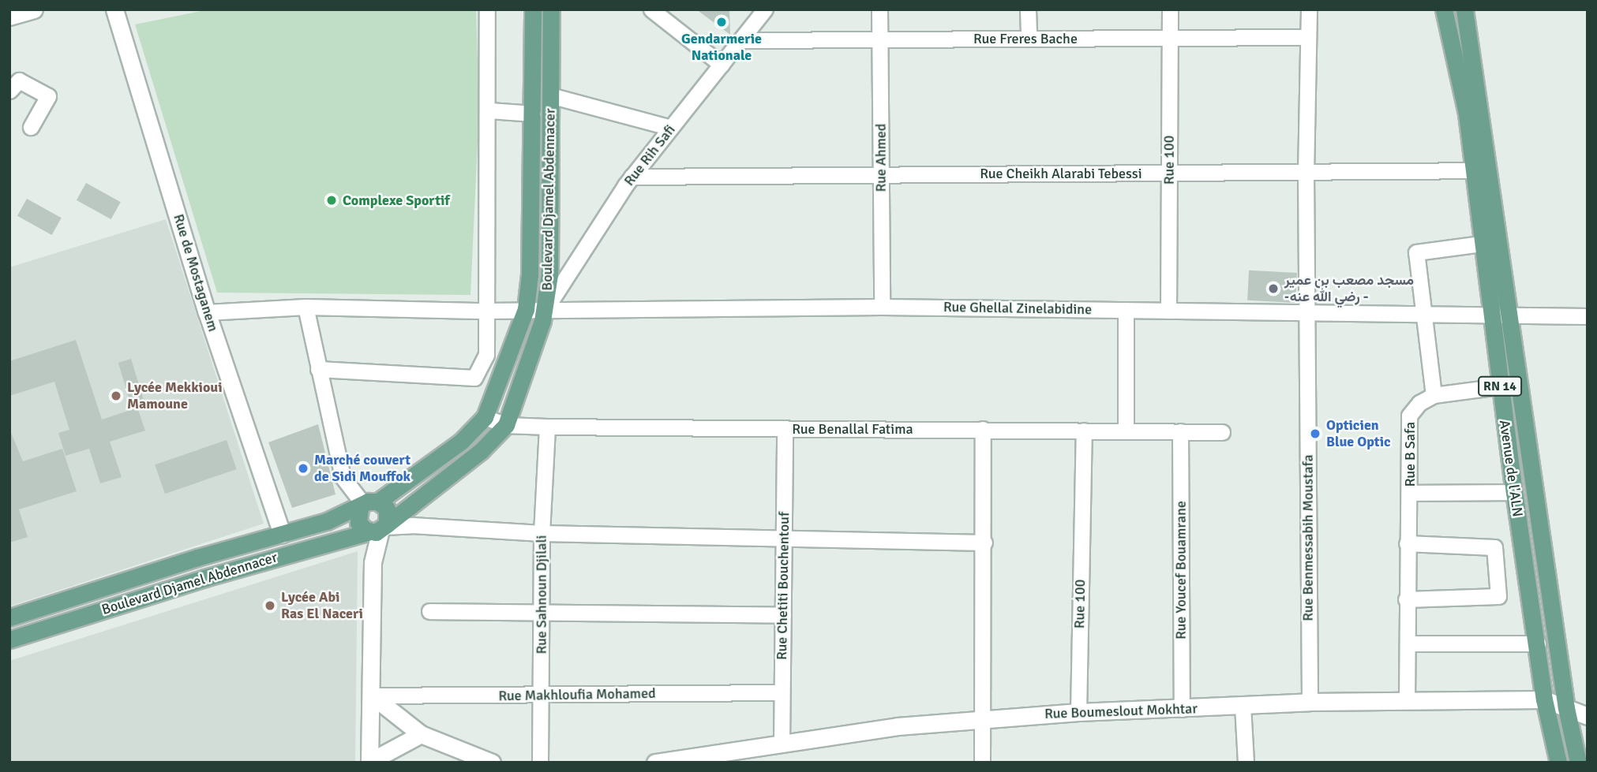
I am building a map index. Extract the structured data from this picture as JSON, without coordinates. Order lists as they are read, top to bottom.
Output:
{
  "streets": {
    "main road": ["Boulevard Djamel Abdennacer", "RN 14", "Avenue de l'ALN"],
    "street": [
      "Rue Freres Bache",
      "Rue Rih Safi",
      "Rue Ahmed",
      "Rue 100",
      "Rue Cheikh Alarabi Tebessi",
      "Rue de Mostaganem",
      "Rue Ghellal Zinelabidine",
      "Rue Benallal Fatima",
      "Rue B Safa",
      "Rue Benmessabih Moustafa",
      "Rue Youcef Bouamrane",
      "Rue Chetiti Bouchentouf",
      "Rue Sahnoun Djilali",
      "Rue Makhloufia Mohamed",
      "Rue Boumeslout Mokhtar"
    ]
  },
  "crossings": [
    ["Rue Freres Bache", "Rue Rih Safi"],
    ["Rue Freres Bache", "Rue Ahmed"],
    ["Rue Freres Bache", "Rue 100"],
    ["Rue Freres Bache", "Rue Benmessabih Moustafa"],
    ["Rue Rih Safi", "Rue Cheikh Alarabi Tebessi"],
    ["Rue Rih Safi", "Boulevard Djamel Abdennacer"],
    ["Rue Rih Safi", "Rue Ghellal Zinelabidine"],
    ["Rue Ahmed", "Rue Cheikh Alarabi Tebessi"],
    ["Rue Ahmed", "Rue Ghellal Zinelabidine"],
    ["Rue 100", "Rue Cheikh Alarabi Tebessi"],
    ["Rue 100", "Rue Ghellal Zinelabidine"],
    ["Rue 100", "Rue Benallal Fatima"],
    ["Rue 100", "Rue Boumeslout Mokhtar"],
    ["Rue Cheikh Alarabi Tebessi", "Avenue de l'ALN"],
    ["Rue Cheikh Alarabi Tebessi", "Rue Benmessabih Moustafa"],
    ["Boulevard Djamel Abdennacer", "Rue de Mostaganem"],
    ["Boulevard Djamel Abdennacer", "Rue Ghellal Zinelabidine"],
    ["Boulevard Djamel Abdennacer", "Rue Benallal Fatima"],
    ["Rue de Mostaganem", "Rue Ghellal Zinelabidine"],
    ["Rue Ghellal Zinelabidine", "Avenue de l'ALN"],
    ["Rue Ghellal Zinelabidine", "Rue Benmessabih Moustafa"],
    ["Rue Benallal Fatima", "Rue Youcef Bouamrane"],
    ["Rue Benallal Fatima", "Rue Chetiti Bouchentouf"],
    ["Rue Benallal Fatima", "Rue Sahnoun Djilali"],
    ["Rue B Safa", "Rue Boumeslout Mokhtar"],
    ["Avenue de l'ALN", "Rue Boumeslout Mokhtar"],
    ["Rue Benmessabih Moustafa", "Rue Boumeslout Mokhtar"],
    ["Rue Youcef Bouamrane", "Rue Boumeslout Mokhtar"],
    ["Rue Chetiti Bouchentouf", "Rue Makhloufia Mohamed"],
    ["Rue Chetiti Bouchentouf", "Rue Boumeslout Mokhtar"],
    ["Rue Sahnoun Djilali", "Rue Makhloufia Mohamed"]
  ],
  "places": [
    "Gendarmerie Nationale",
    "Complexe Sportif",
    "مسجد مصعب بن عمير -رضي الله عنه -",
    "Lycée Mekkioui Mamoune",
    "Opticien Blue Optic",
    "Marché couvert de Sidi Mouffok",
    "Lycée Abi Ras El Naceri"
  ]
}
